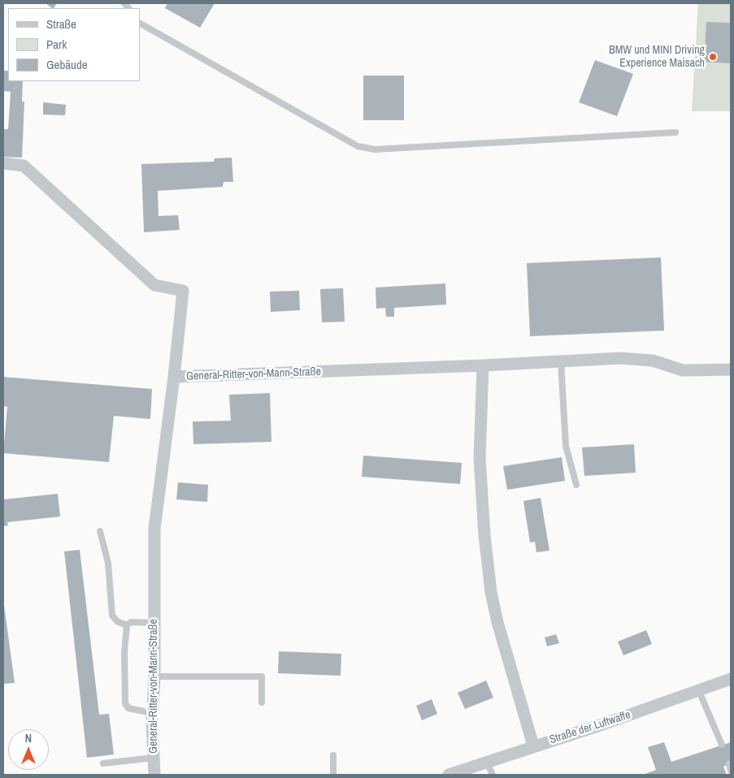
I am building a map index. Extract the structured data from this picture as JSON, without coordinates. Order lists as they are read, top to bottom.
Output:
{
  "streets": {
    "street": ["General-Ritter-von-Mann-Straße", "Straße der Luftwaffe"]
  },
  "places": ["BMW und MINI Driving Experience Maisach"],
  "legend": ["Straße", "Park", "Gebäude"],
  "north": "top"
}
